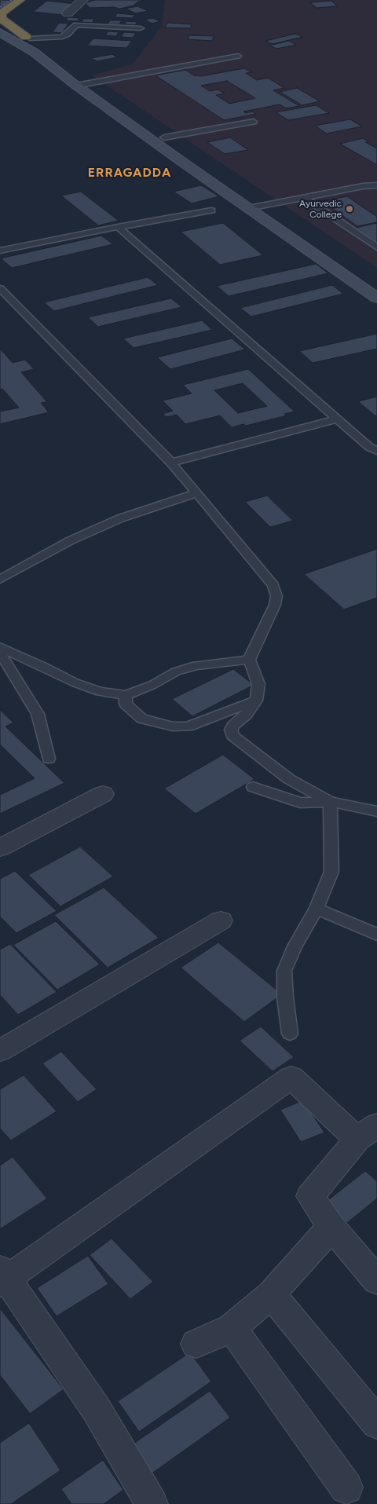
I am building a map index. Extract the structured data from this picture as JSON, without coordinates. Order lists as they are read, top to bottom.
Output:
{
  "districts": ["ERRAGADDA"],
  "places": ["Ayurvedic College"]
}
